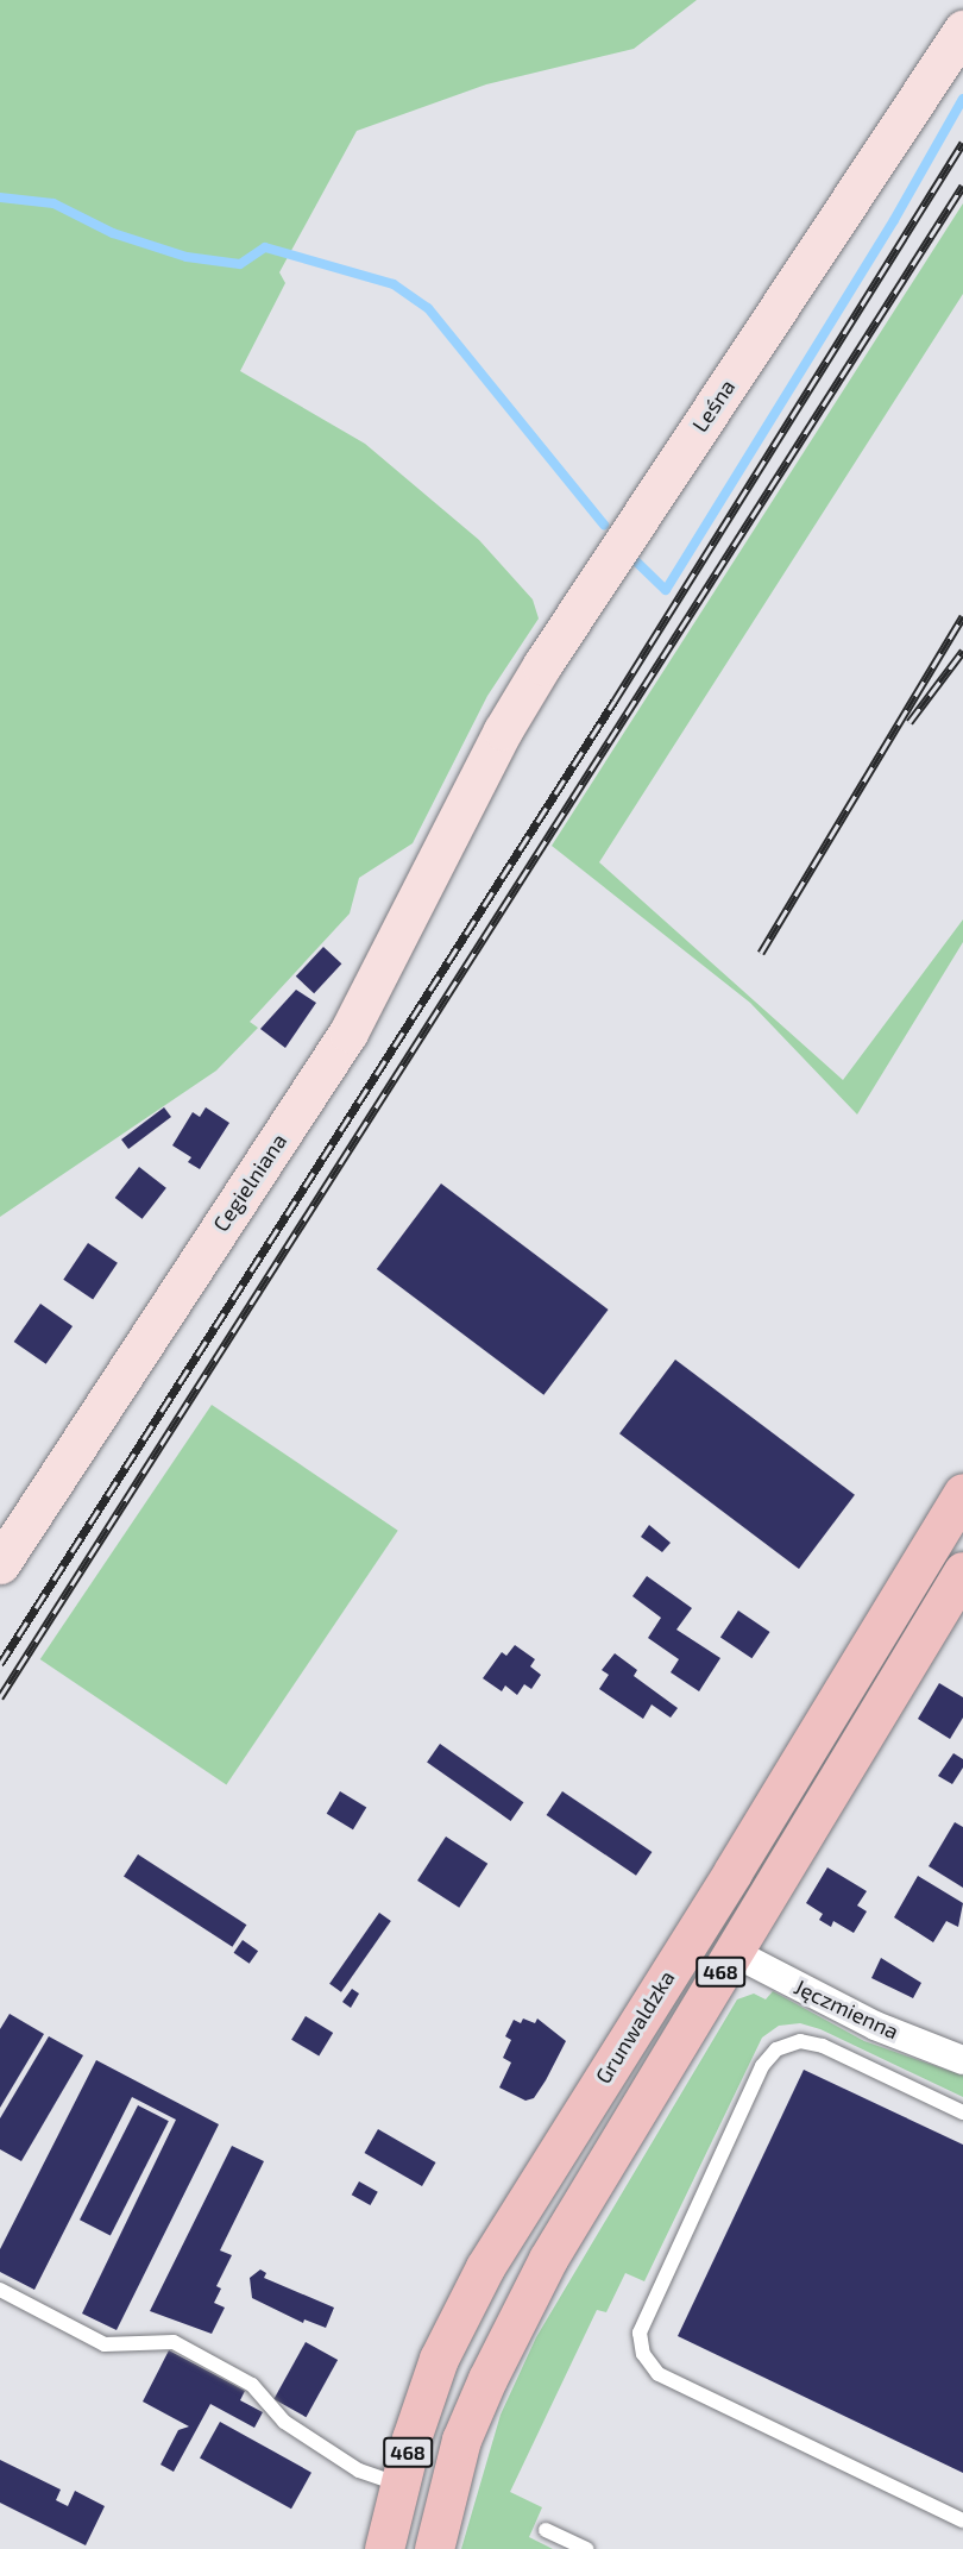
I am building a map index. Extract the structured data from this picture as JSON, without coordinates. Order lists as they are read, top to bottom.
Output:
{
  "streets": {
    "main road": ["468", "Grunwaldzka"],
    "street": ["Leśna", "Cegielniana", "Jęczmienna"]
  },
  "crossings": [
    ["Leśna", "Cegielniana"],
    ["Jęczmienna", "Grunwaldzka"]
  ]
}
